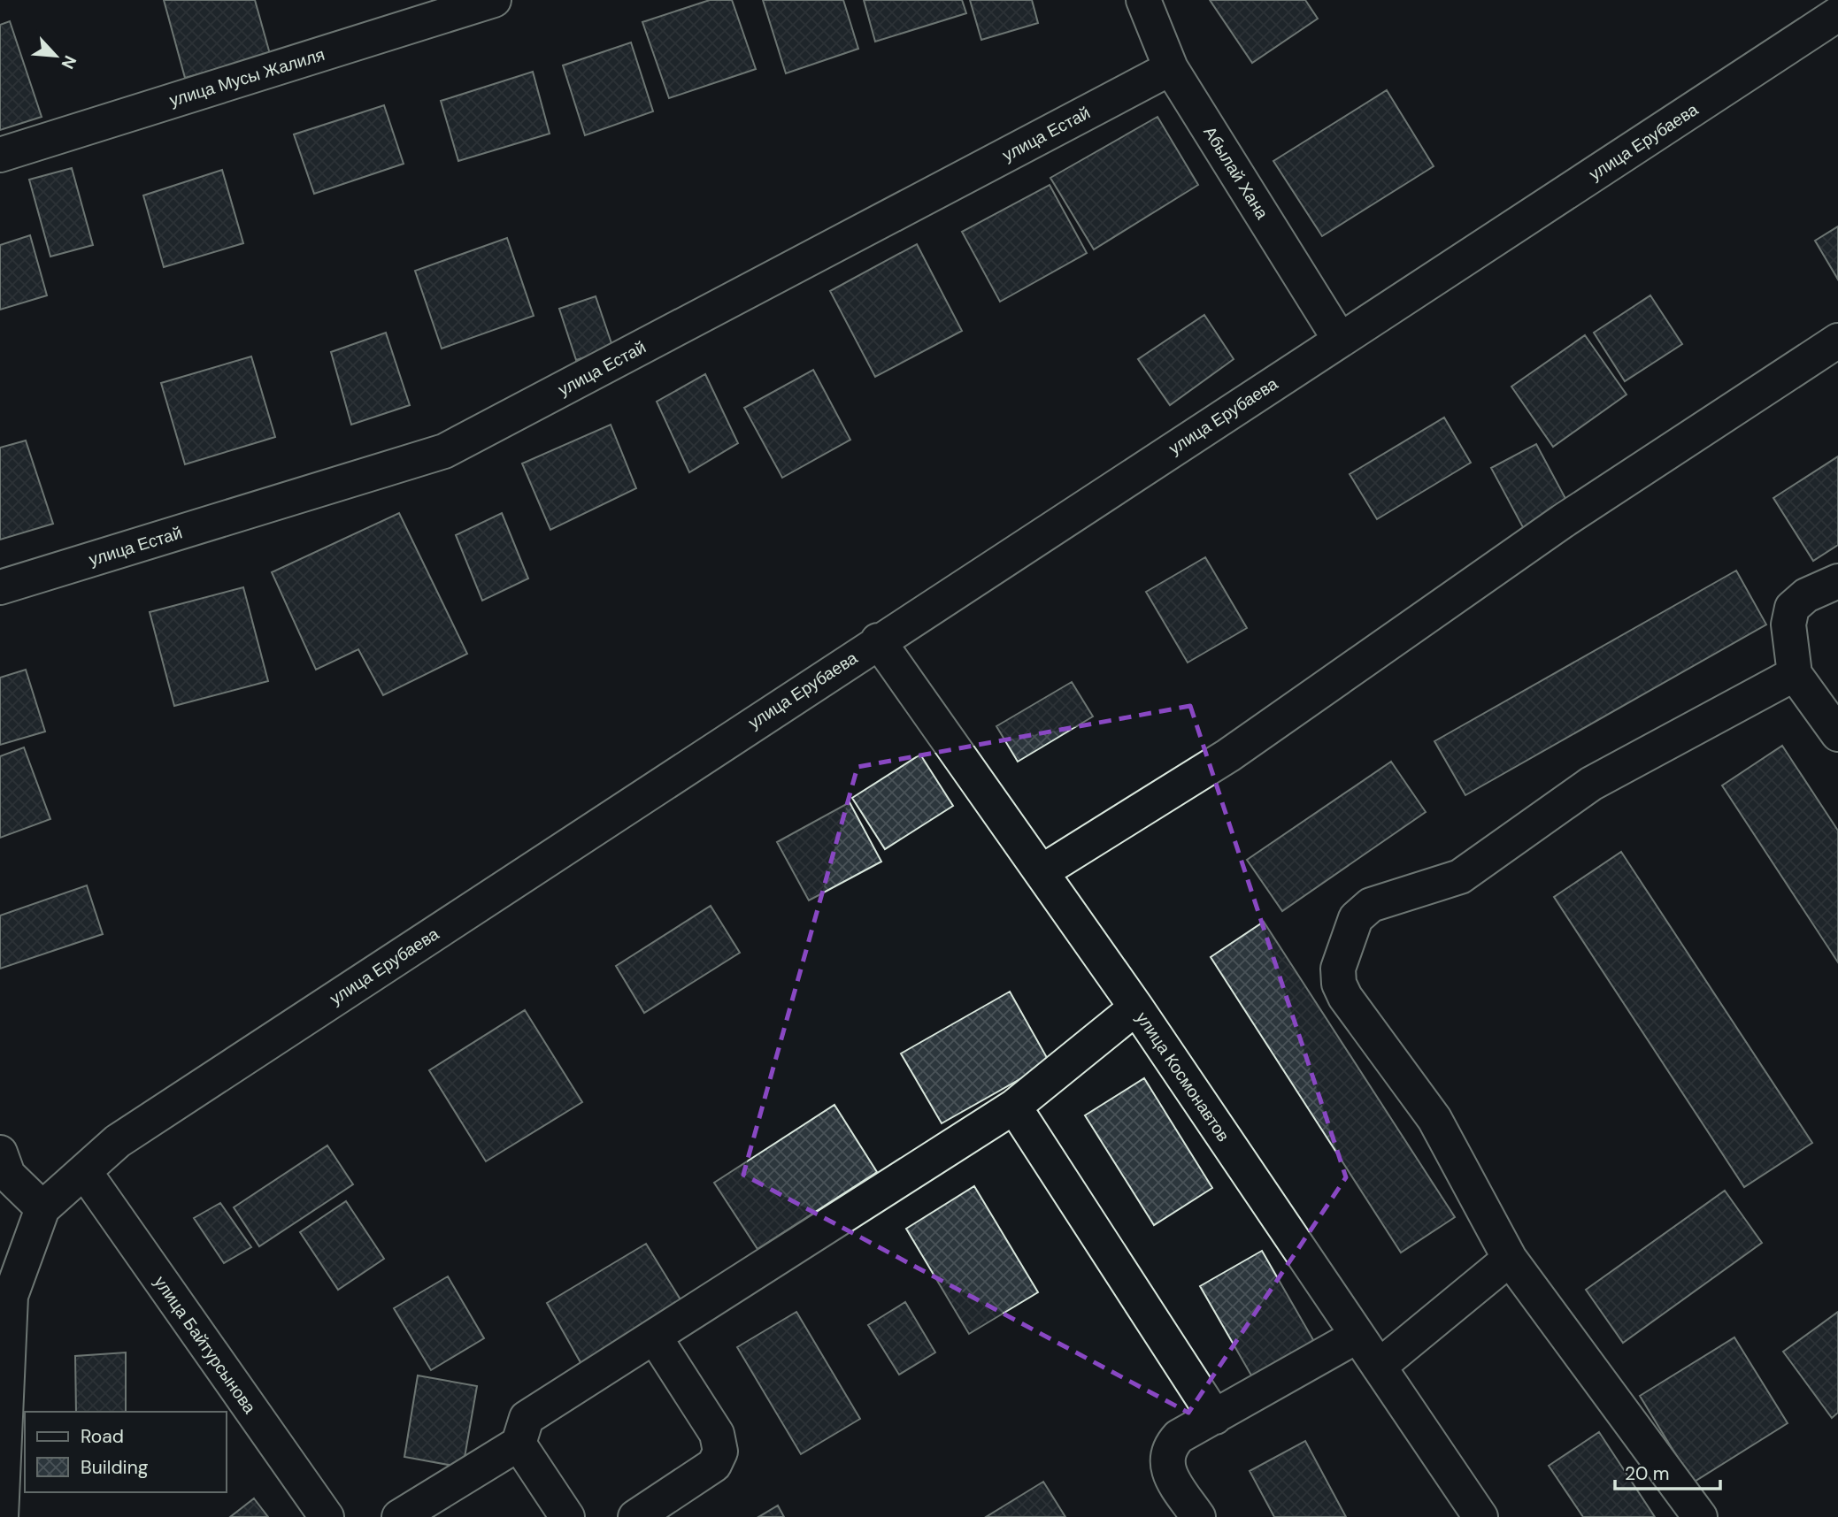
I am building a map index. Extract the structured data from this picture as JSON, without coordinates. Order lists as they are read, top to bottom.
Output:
{
  "streets": {
    "street": [
      "улица Мусы Жалиля",
      "улица Естай",
      "улица Ерубаева",
      "Абылай Хана",
      "улица Космонавтов",
      "улица Байтурсынова"
    ]
  },
  "crossings": [
    ["улица Естай", "Абылай Хана"],
    ["улица Ерубаева", "Абылай Хана"],
    ["улица Ерубаева", "улица Космонавтов"],
    ["улица Ерубаева", "улица Байтурсынова"]
  ],
  "legend": ["Road", "Building"],
  "scale_bar": "20 m",
  "north": "bottom right"
}
